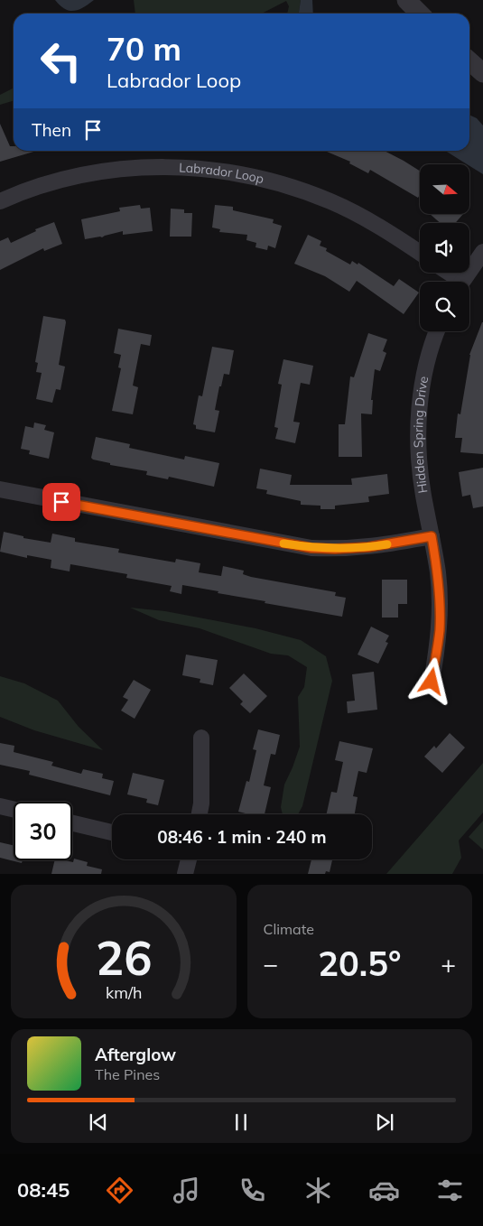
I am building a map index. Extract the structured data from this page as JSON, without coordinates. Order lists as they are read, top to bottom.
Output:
{
  "streets": {
    "street": ["Labrador Loop", "Hidden Spring Drive"]
  },
  "north": "right",
  "page": {
    "turn": ["70 m", "Labrador Loop"],
    "then": "Then",
    "limit": "30",
    "trip": "08:46 · 1 min · 240 m",
    "tile": "Climate",
    "heat": ["−", "20.5°", "+"],
    "song": ["Afterglow", "The Pines"],
    "tabs": "08:45",
    "gauge": ["26", "km/h"]
  }
}
